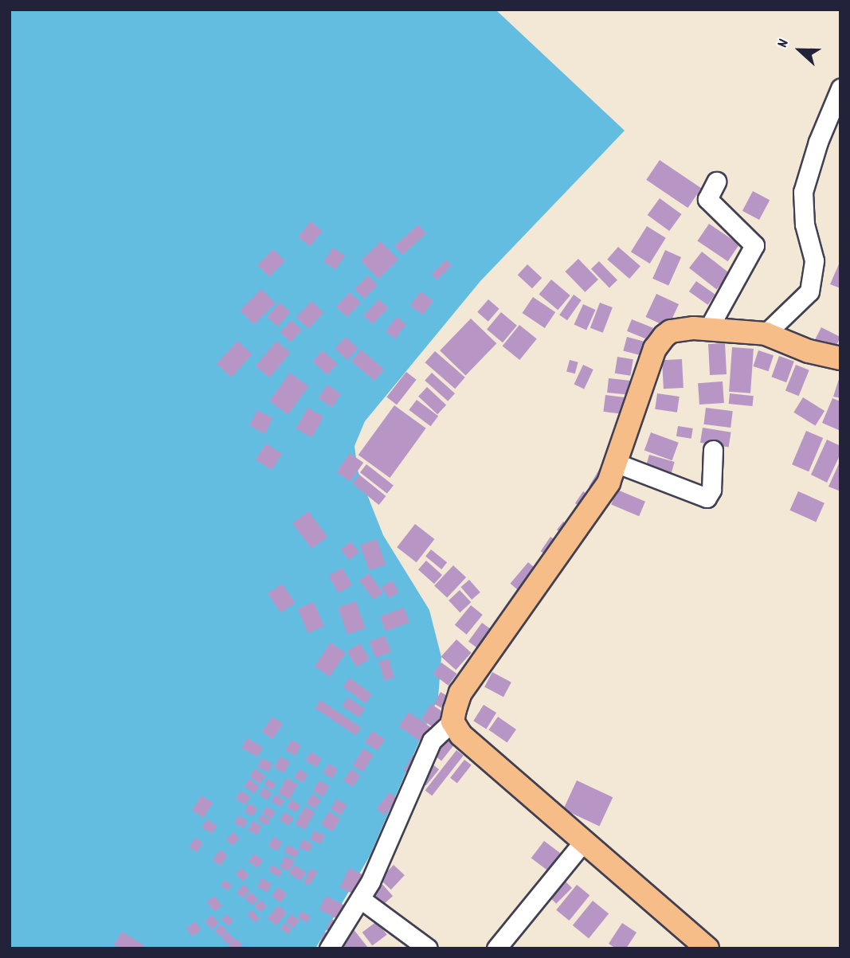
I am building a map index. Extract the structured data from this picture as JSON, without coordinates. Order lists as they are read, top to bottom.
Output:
{
  "north": "left"
}
